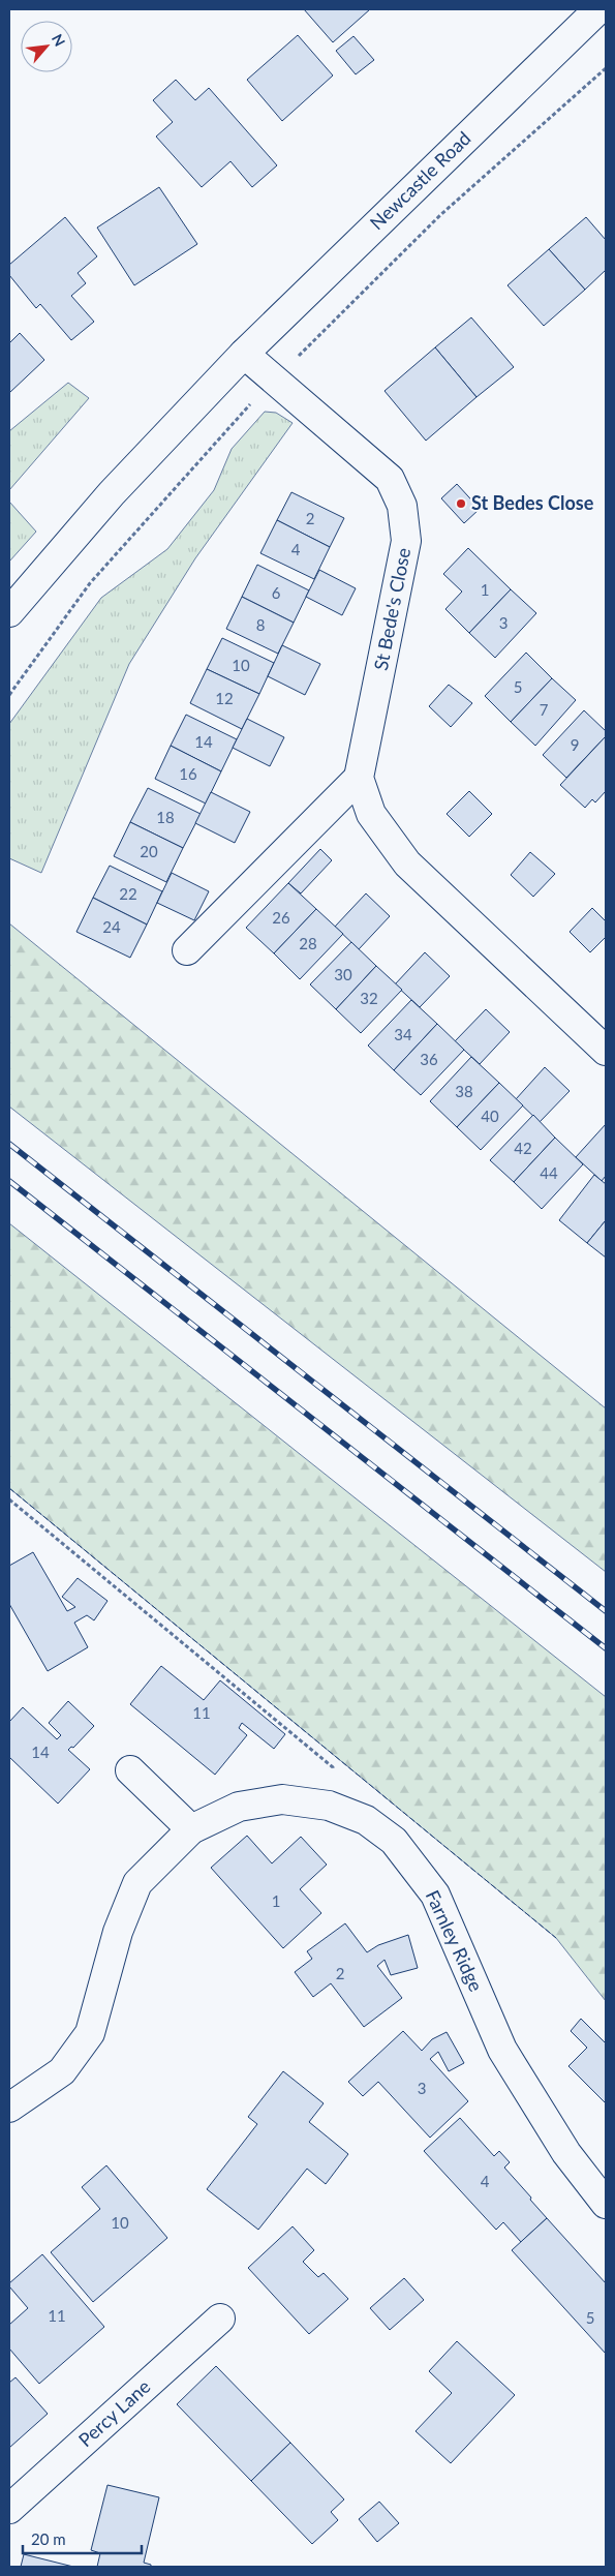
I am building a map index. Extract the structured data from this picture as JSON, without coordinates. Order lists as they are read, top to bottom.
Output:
{
  "streets": {
    "main road": [
      "Newcastle Road",
      "St Bede's Close",
      "Farnley Ridge",
      "Percy Lane"
    ]
  },
  "crossings": [
    ["Newcastle Road", "St Bede's Close"]
  ],
  "places": ["St Bedes Close"],
  "house_numbers": [
    "2",
    "4",
    "1",
    "6",
    "3",
    "8",
    "10",
    "5",
    "12",
    "7",
    "14",
    "9",
    "16",
    "18",
    "20",
    "22",
    "26",
    "24",
    "28",
    "30",
    "32",
    "34",
    "36",
    "38",
    "40",
    "42",
    "44",
    "11",
    "14",
    "1",
    "2",
    "3",
    "4",
    "10",
    "11",
    "5"
  ],
  "scale_bar": "20 m",
  "north": "top right"
}
